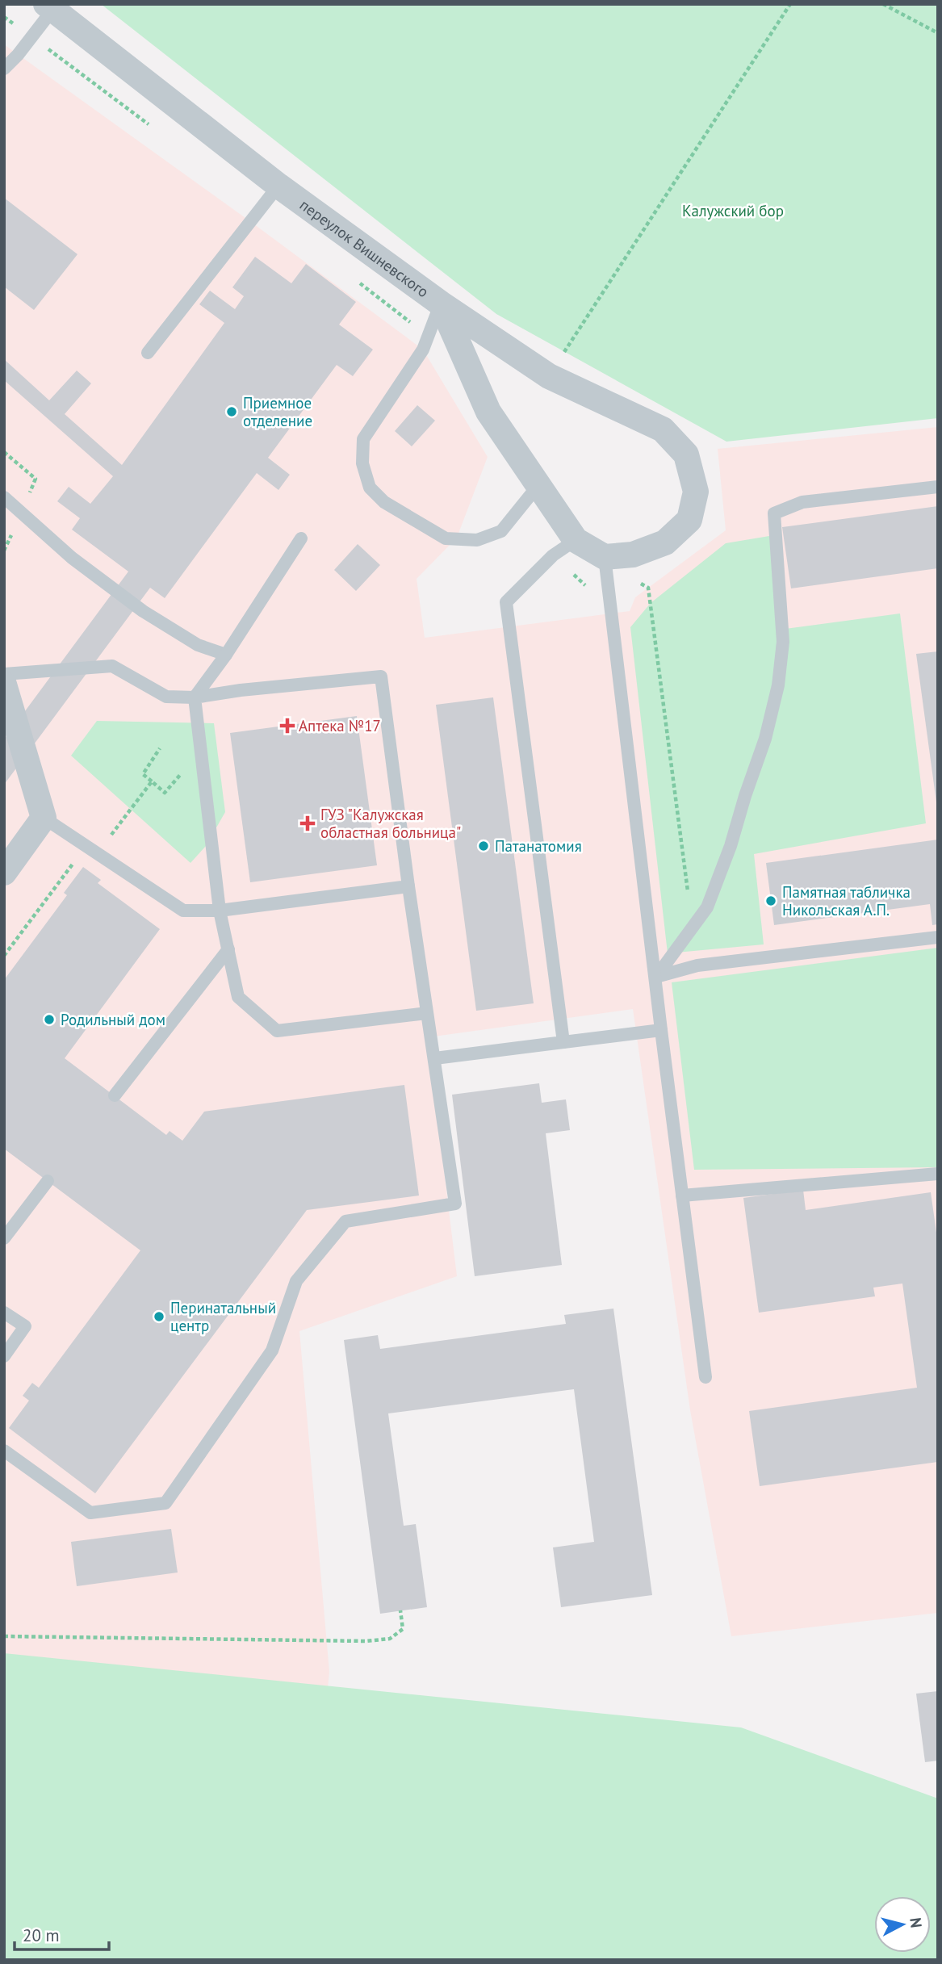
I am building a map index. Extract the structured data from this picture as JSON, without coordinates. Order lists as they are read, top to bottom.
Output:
{
  "streets": {
    "street": ["переулок Вишневского"]
  },
  "parks": ["Калужский бор"],
  "places": {
    "other": [
      "Приемное отделение",
      "Патанатомия",
      "Памятная табличка Никольская А.П.",
      "Родильный дом",
      "Перинатальный центр"
    ],
    "health": ["Аптека №17", "ГУЗ \"Калужская областная больница\""]
  },
  "scale_bar": "20 m",
  "north": "right"
}
